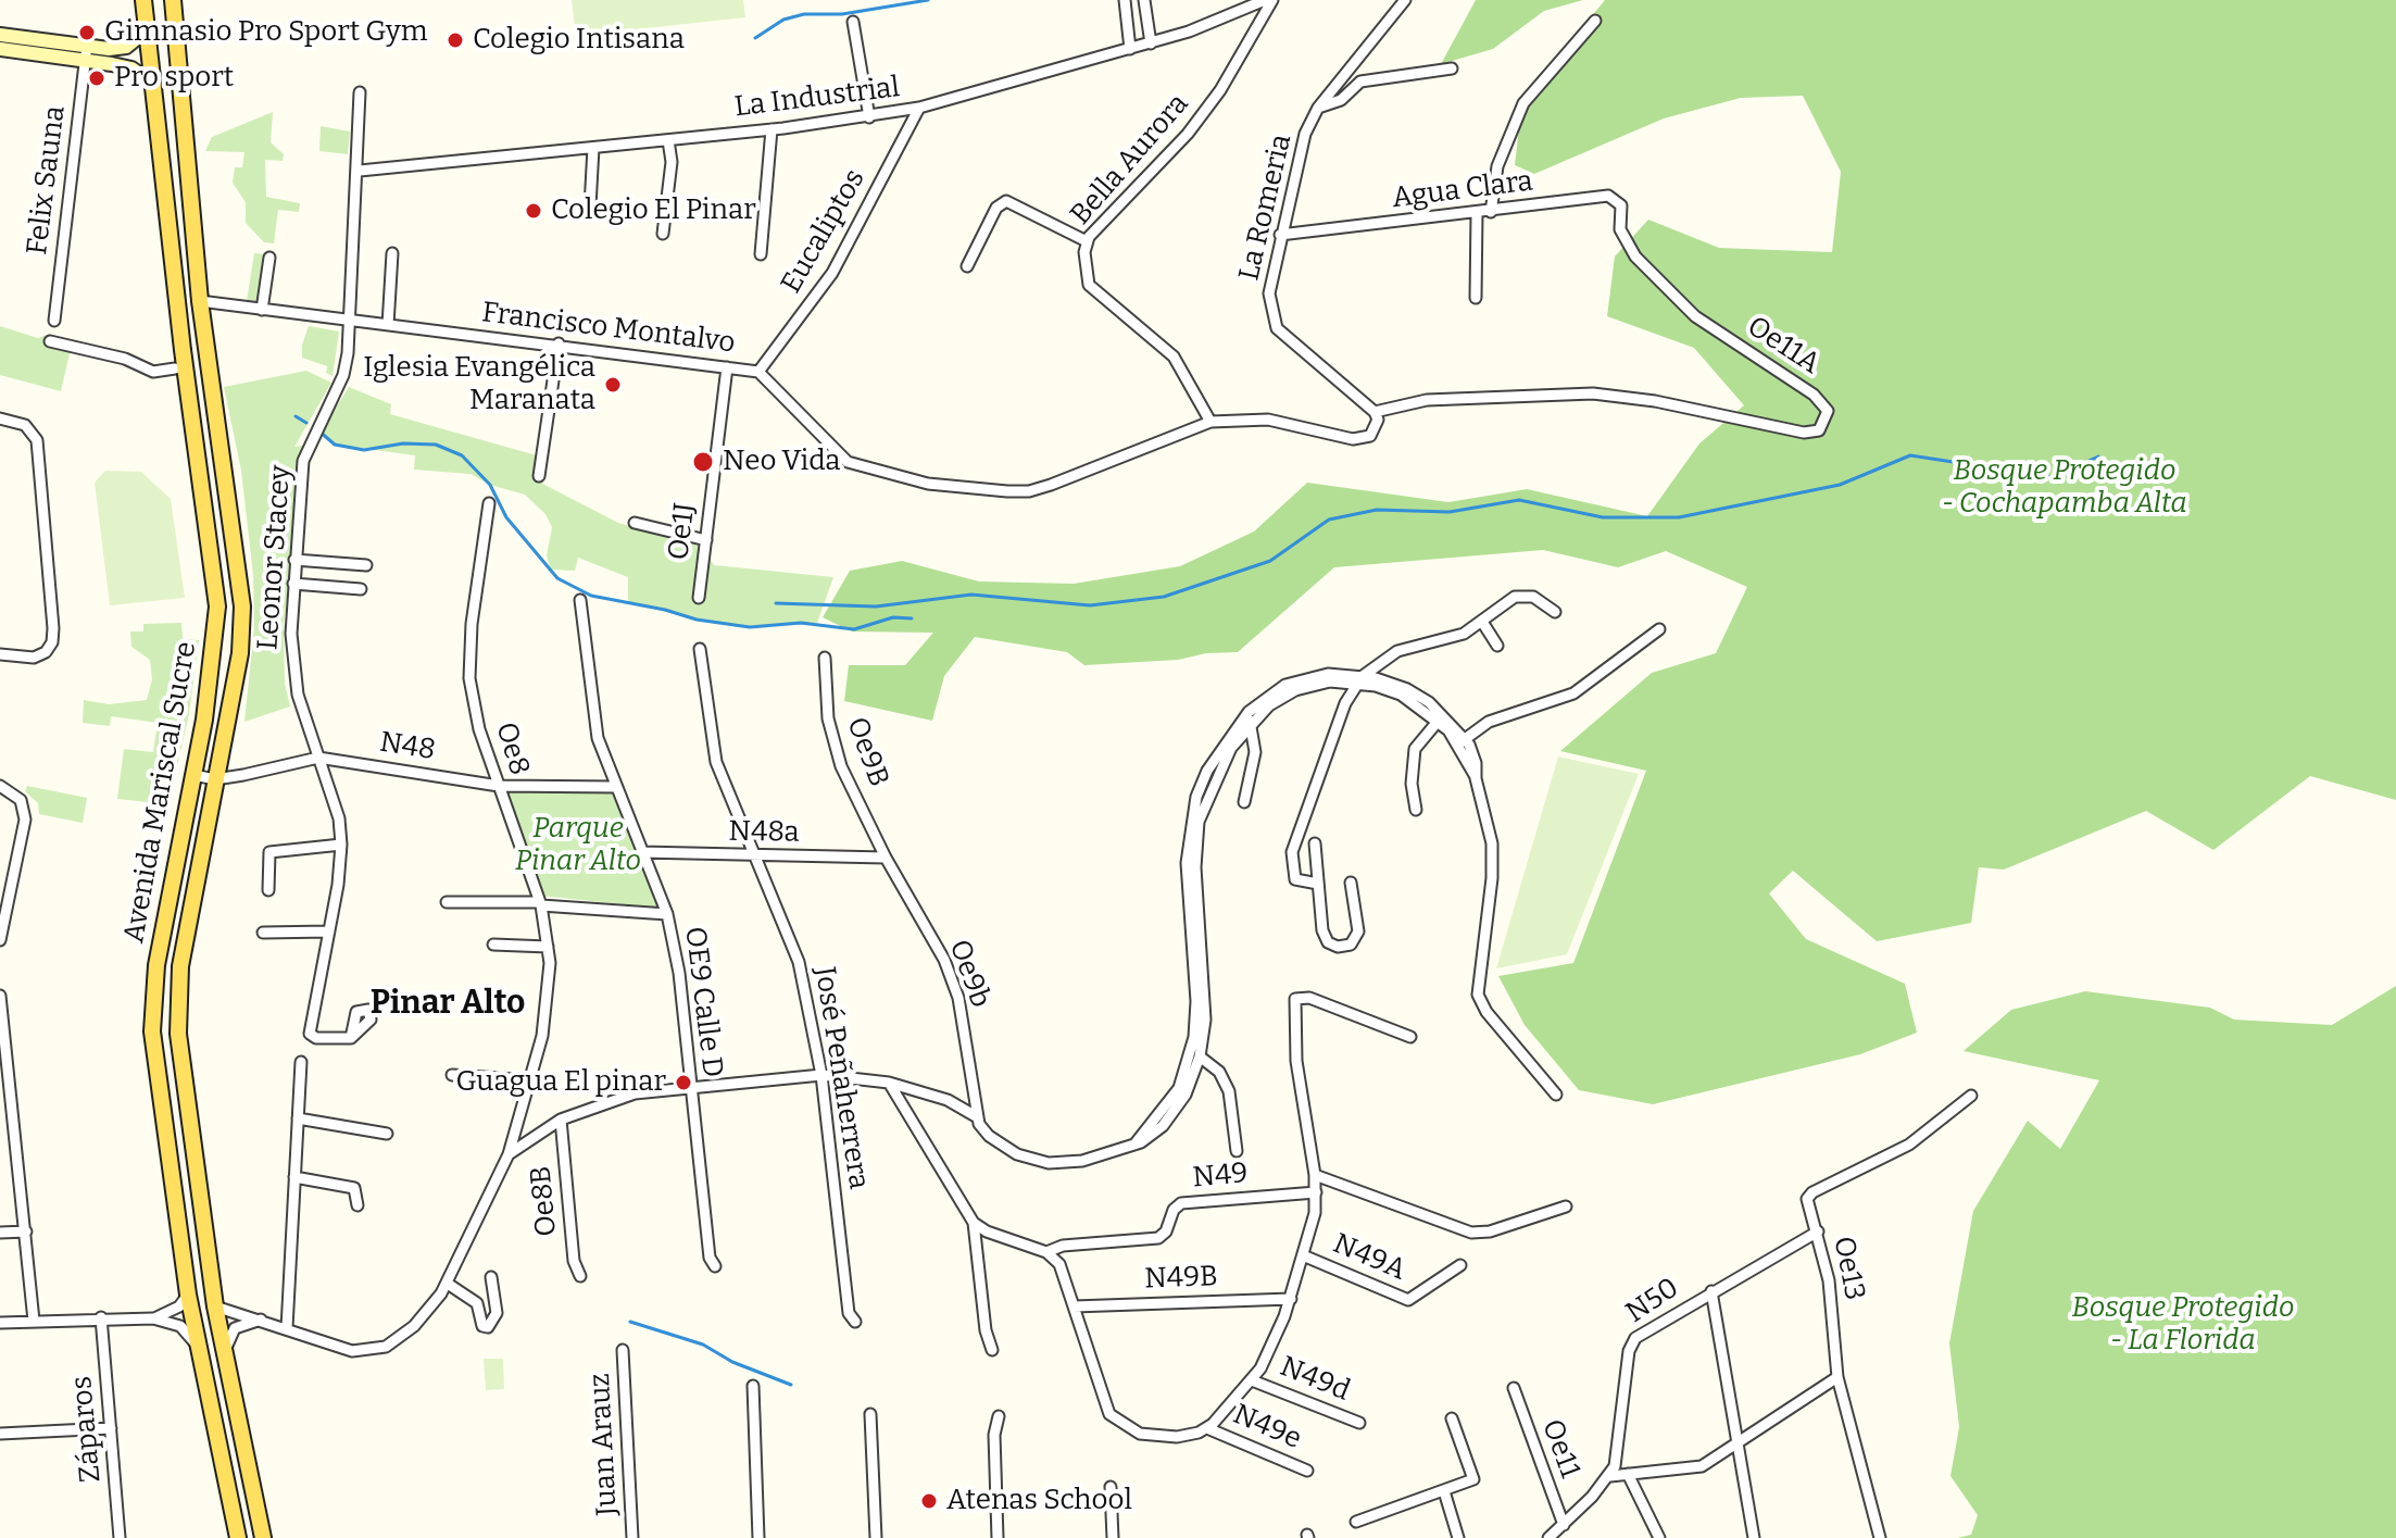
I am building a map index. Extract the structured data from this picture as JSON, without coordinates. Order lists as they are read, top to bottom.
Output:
{
  "streets": {
    "main road": ["Avenida Mariscal Sucre"],
    "street": [
      "La Industrial",
      "Bella Aurora",
      "Felix Sauna",
      "Agua Clara",
      "La Romeria",
      "Eucaliptos",
      "Francisco Montalvo",
      "Oe11A",
      "Oe1J",
      "Leonor Stacey",
      "N48",
      "Oe8",
      "Oe9B",
      "N48a",
      "Oe9b",
      "OE9 Calle D",
      "José Peñaherrera",
      "N49",
      "Oe8B",
      "N49A",
      "Oe13",
      "N49B",
      "N50",
      "N49d",
      "N49e",
      "Záparos",
      "Juan Arauz",
      "Oe11"
    ]
  },
  "crossings": [
    ["La Industrial", "Eucaliptos"],
    ["La Industrial", "Leonor Stacey"],
    ["Bella Aurora", "Francisco Montalvo"],
    ["Agua Clara", "La Romeria"],
    ["Agua Clara", "Oe11A"],
    ["La Romeria", "Francisco Montalvo"],
    ["La Romeria", "Oe11A"],
    ["Eucaliptos", "Francisco Montalvo"],
    ["Francisco Montalvo", "Oe11A"],
    ["Francisco Montalvo", "Oe1J"],
    ["Francisco Montalvo", "Leonor Stacey"],
    ["Francisco Montalvo", "Avenida Mariscal Sucre"],
    ["Leonor Stacey", "N48"],
    ["N48", "Oe8"],
    ["N48", "Avenida Mariscal Sucre"],
    ["N48", "OE9 Calle D"],
    ["Oe8", "Avenida Mariscal Sucre"],
    ["Oe9B", "N48a"],
    ["Oe9B", "Oe9b"],
    ["N48a", "Oe9b"],
    ["N48a", "OE9 Calle D"],
    ["N48a", "José Peñaherrera"],
    ["Oe13", "N50"]
  ],
  "districts": ["Pinar Alto"],
  "parks": ["Bosque Protegido - Cochapamba Alta", "Parque Pinar Alto", "Bosque Protegido - La Florida"],
  "places": [
    "Gimnasio Pro Sport Gym",
    "Colegio Intisana",
    "Pro sport",
    "Colegio El Pinar",
    "Iglesia Evangélica Maranata",
    "Neo Vida",
    "Guagua El pinar",
    "Atenas School"
  ]
}
